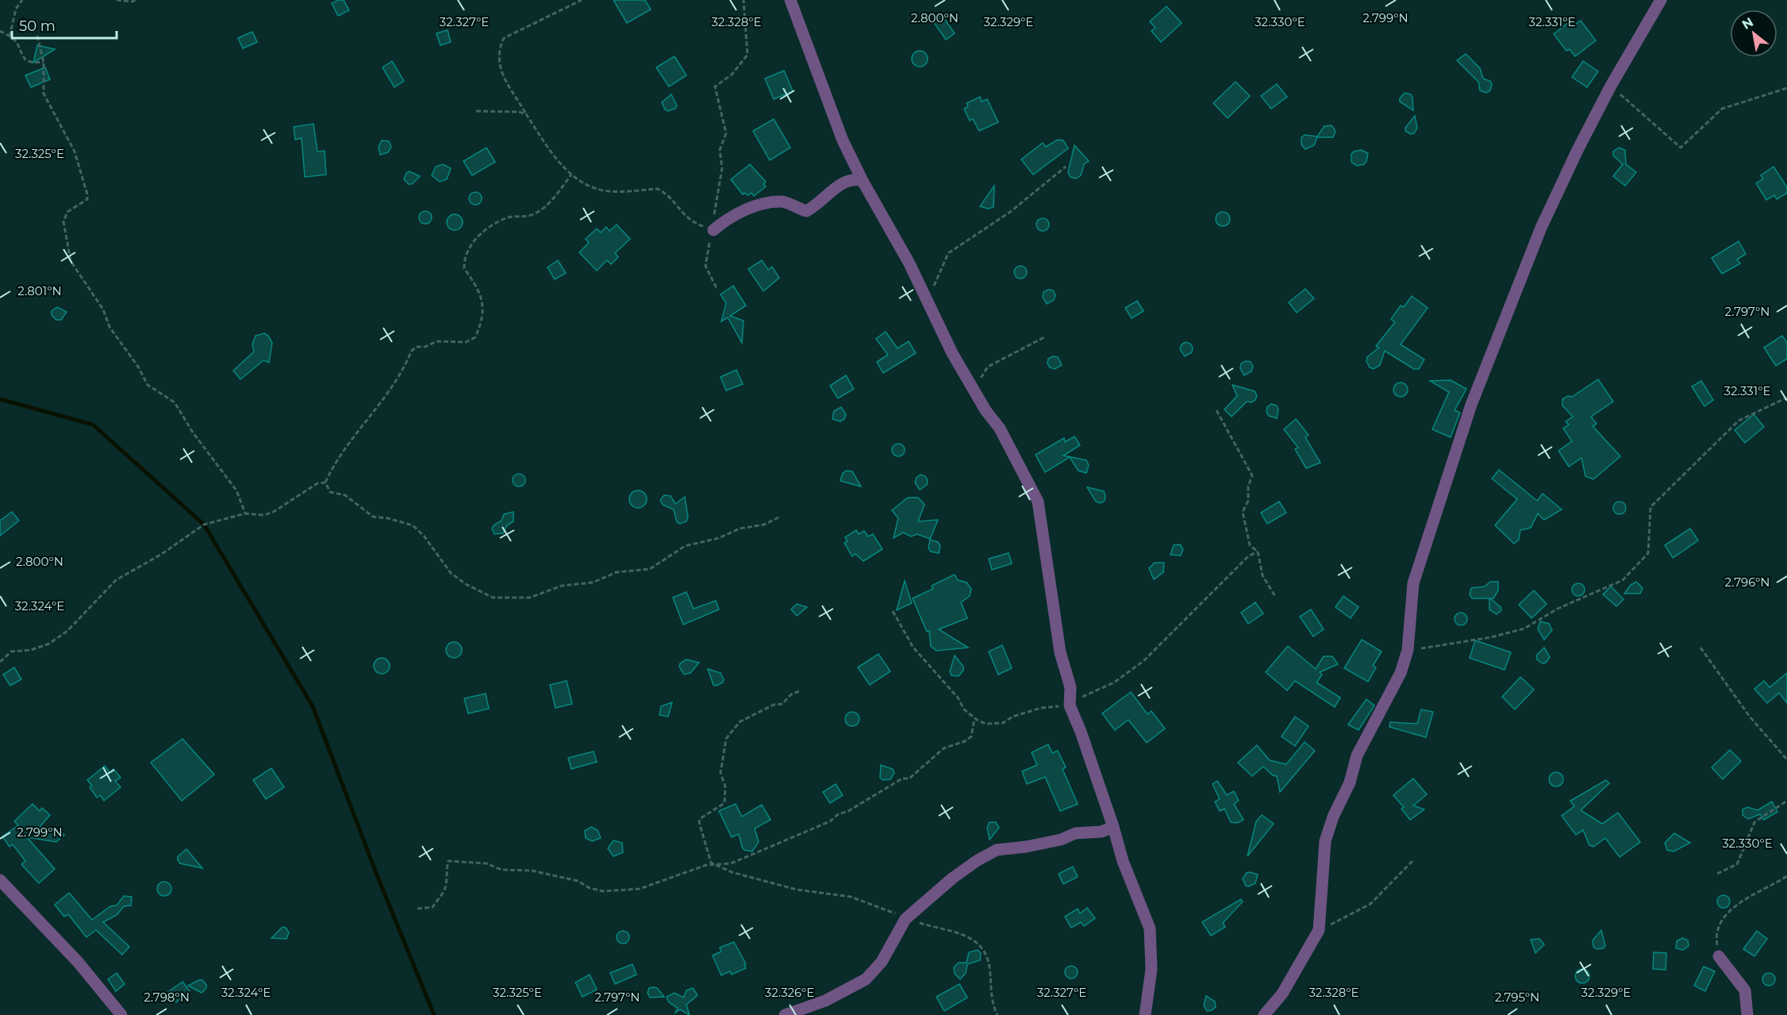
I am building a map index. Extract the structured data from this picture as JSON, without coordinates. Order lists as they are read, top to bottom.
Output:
{
  "scale_bar": "50 m",
  "north": "top left",
  "coordinates": [
    "2.799°N",
    "2.800°N",
    "32.327°E",
    "32.328°E",
    "32.329°E",
    "32.330°E",
    "32.331°E",
    "32.325°E",
    "2.801°N",
    "2.797°N",
    "2.796°N",
    "32.324°E",
    "32.326°E",
    "2.798°N",
    "2.795°N"
  ]
}
